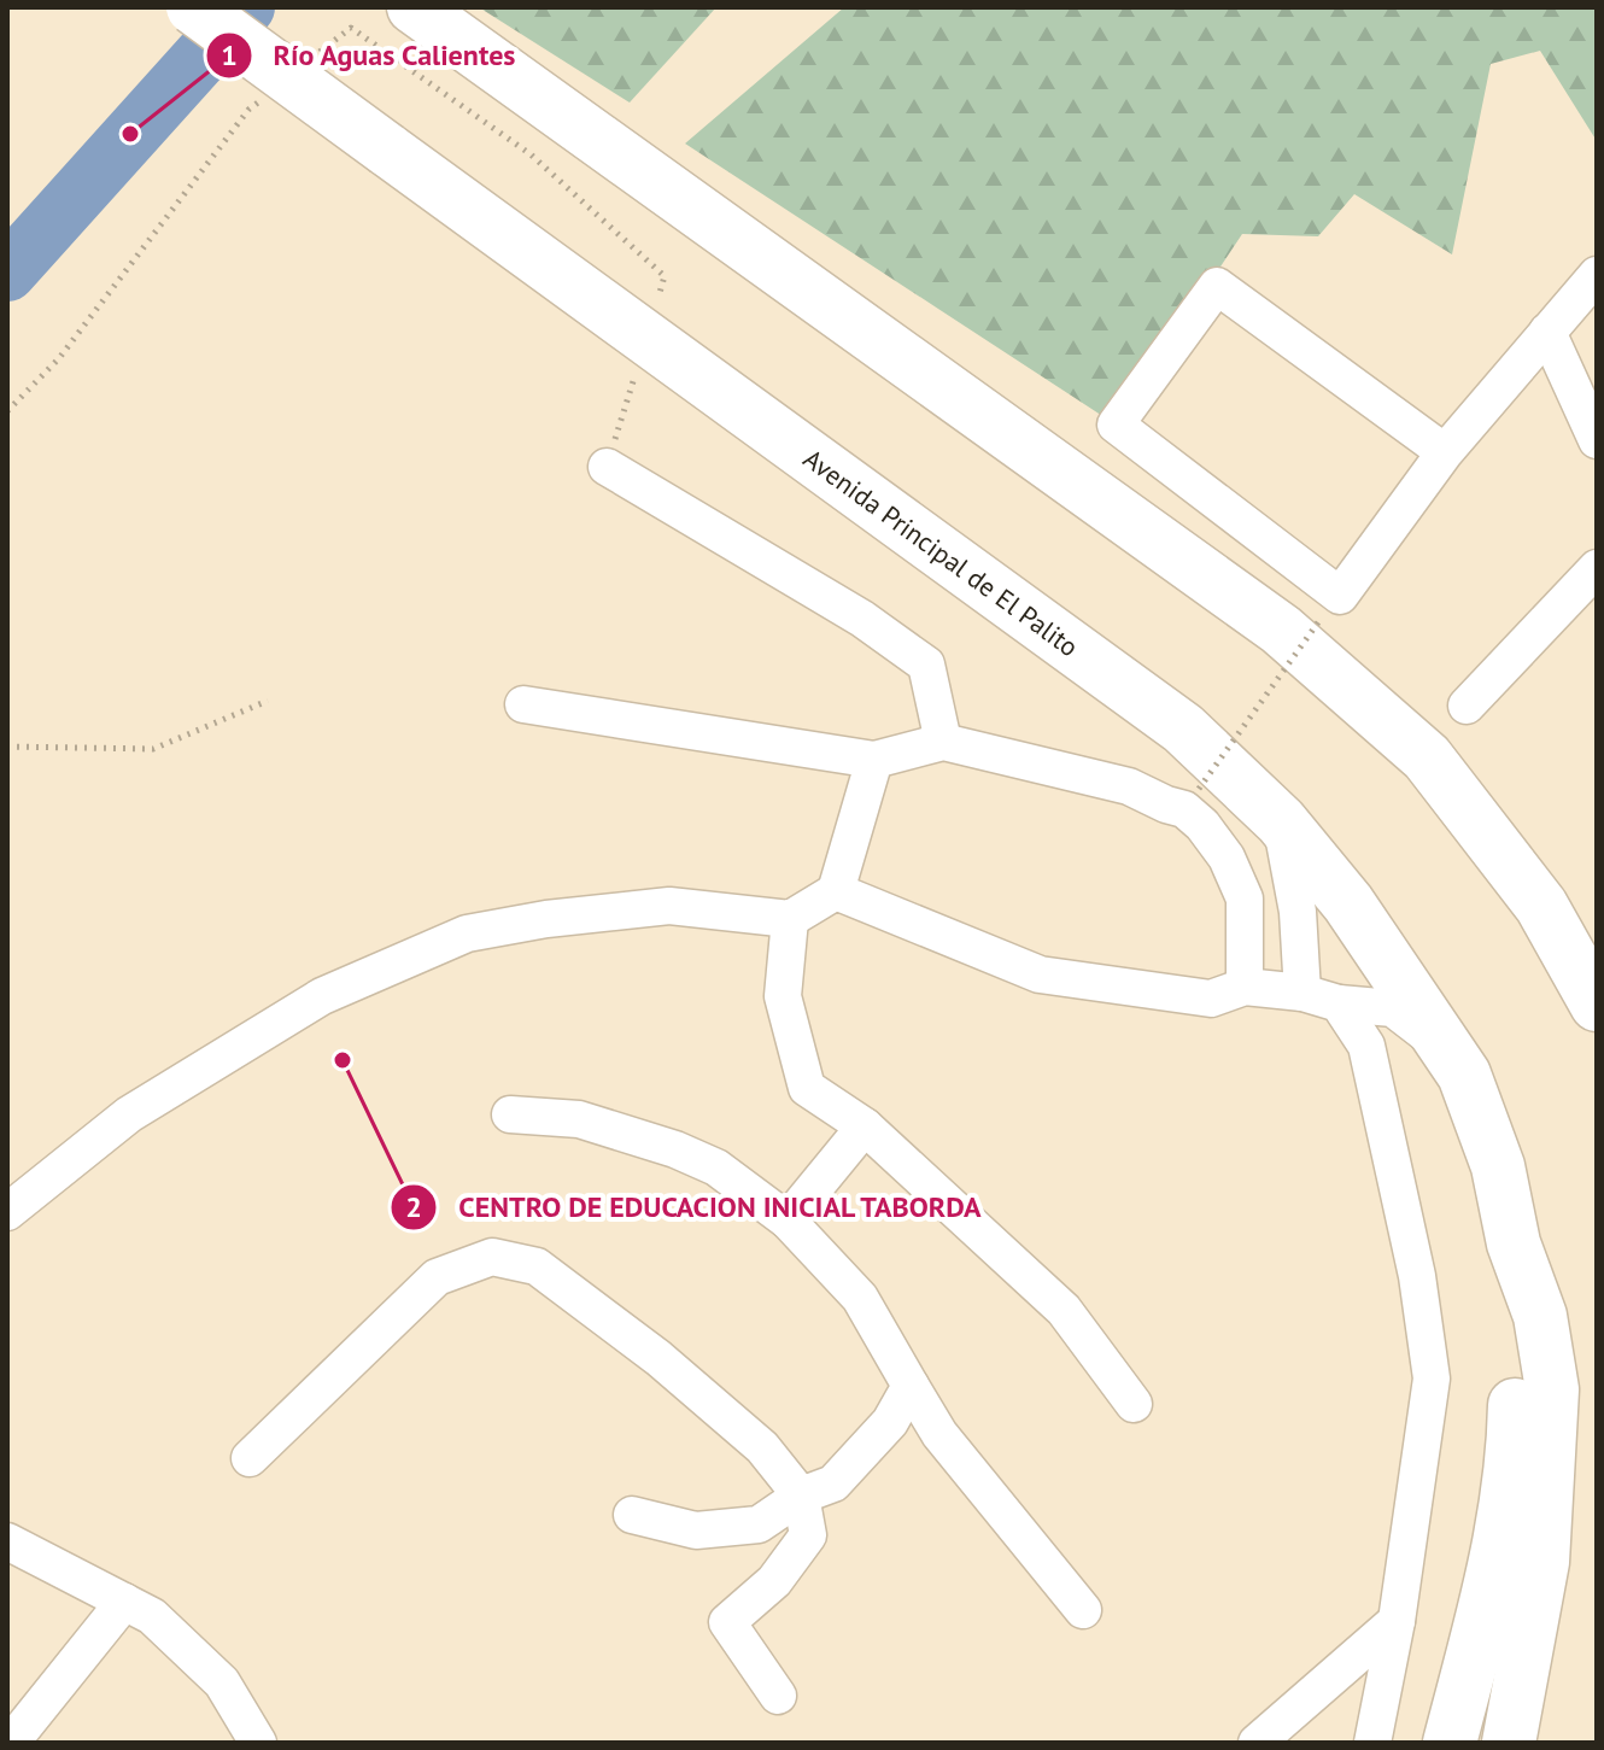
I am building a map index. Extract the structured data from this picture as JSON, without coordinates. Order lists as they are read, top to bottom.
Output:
{
  "streets": {
    "highway": ["Avenida Principal de El Palito"]
  },
  "places": ["Río Aguas Calientes", "CENTRO DE EDUCACION INICIAL TABORDA"]
}
